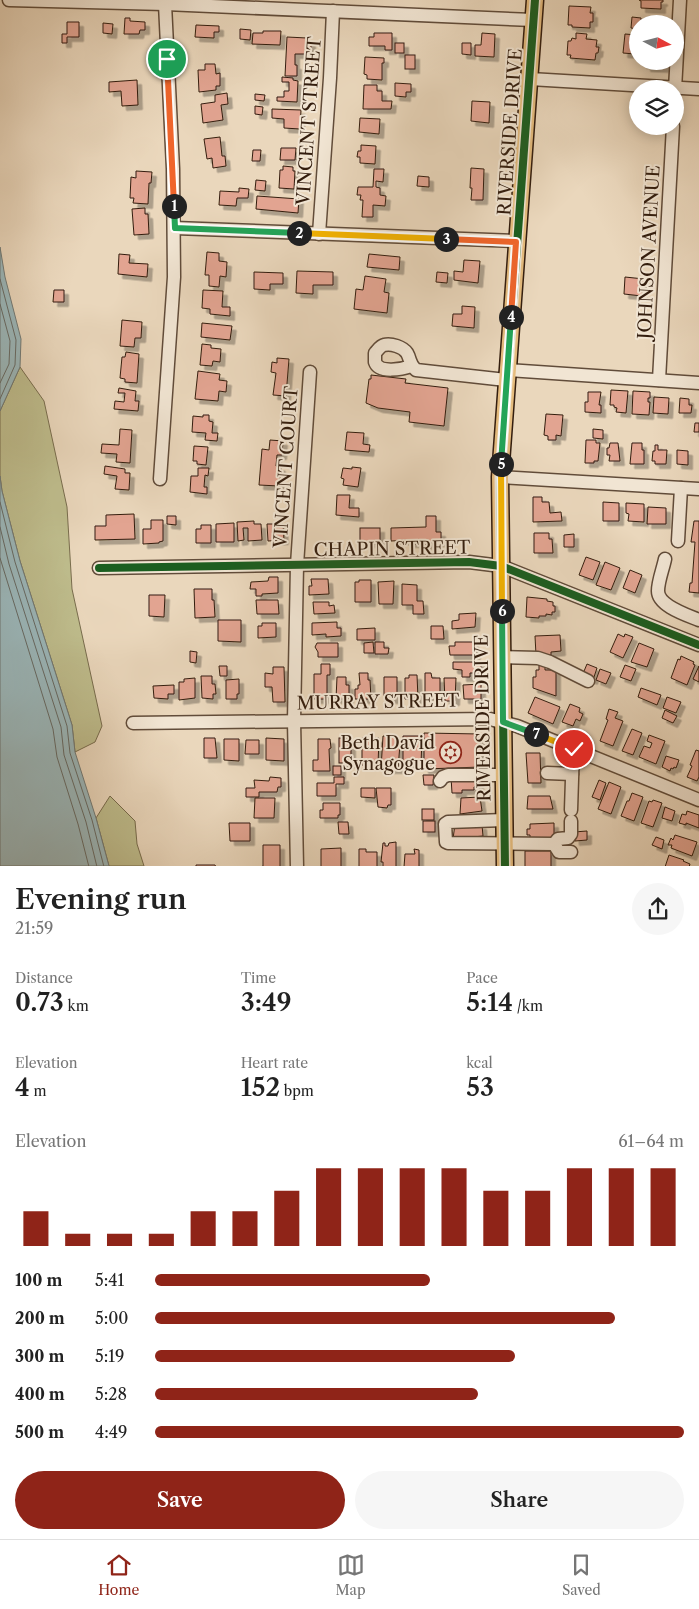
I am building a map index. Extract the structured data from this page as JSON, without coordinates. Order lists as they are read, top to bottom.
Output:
{
  "streets": {
    "main road": ["RIVERSIDE DRIVE"],
    "street": [
      "VINCENT STREET",
      "JOHNSON AVENUE",
      "VINCENT COURT",
      "CHAPIN STREET",
      "MURRAY STREET"
    ]
  },
  "crossings": [
    ["RIVERSIDE DRIVE", "CHAPIN STREET"],
    ["RIVERSIDE DRIVE", "MURRAY STREET"],
    ["VINCENT COURT", "CHAPIN STREET"]
  ],
  "places": {
    "synagogue": ["Beth David Synagogue"]
  },
  "north": "right",
  "page": {
    "pins": [
      "1",
      "2",
      "3",
      "4",
      "5",
      "6",
      "7"
    ],
    "heading": ["Evening run", "21:59"],
    "stats": [
      ["Distance", "0.73 km"],
      ["Time", "3:49"],
      ["Pace", "5:14 /km"],
      ["Elevation", "4 m"],
      ["Heart rate", "152 bpm"],
      ["kcal", "53"]
    ],
    "chart": ["Elevation", "61–64 m"],
    "list": [
      {
        "name": "100 m",
        "note": "5:41"
      },
      {
        "name": "200 m",
        "note": "5:00"
      },
      {
        "name": "300 m",
        "note": "5:19"
      },
      {
        "name": "400 m",
        "note": "5:28"
      },
      {
        "name": "500 m",
        "note": "4:49"
      }
    ],
    "buttons": ["Save", "Share"],
    "tabs": ["Home", "Map", "Saved"]
  }
}
